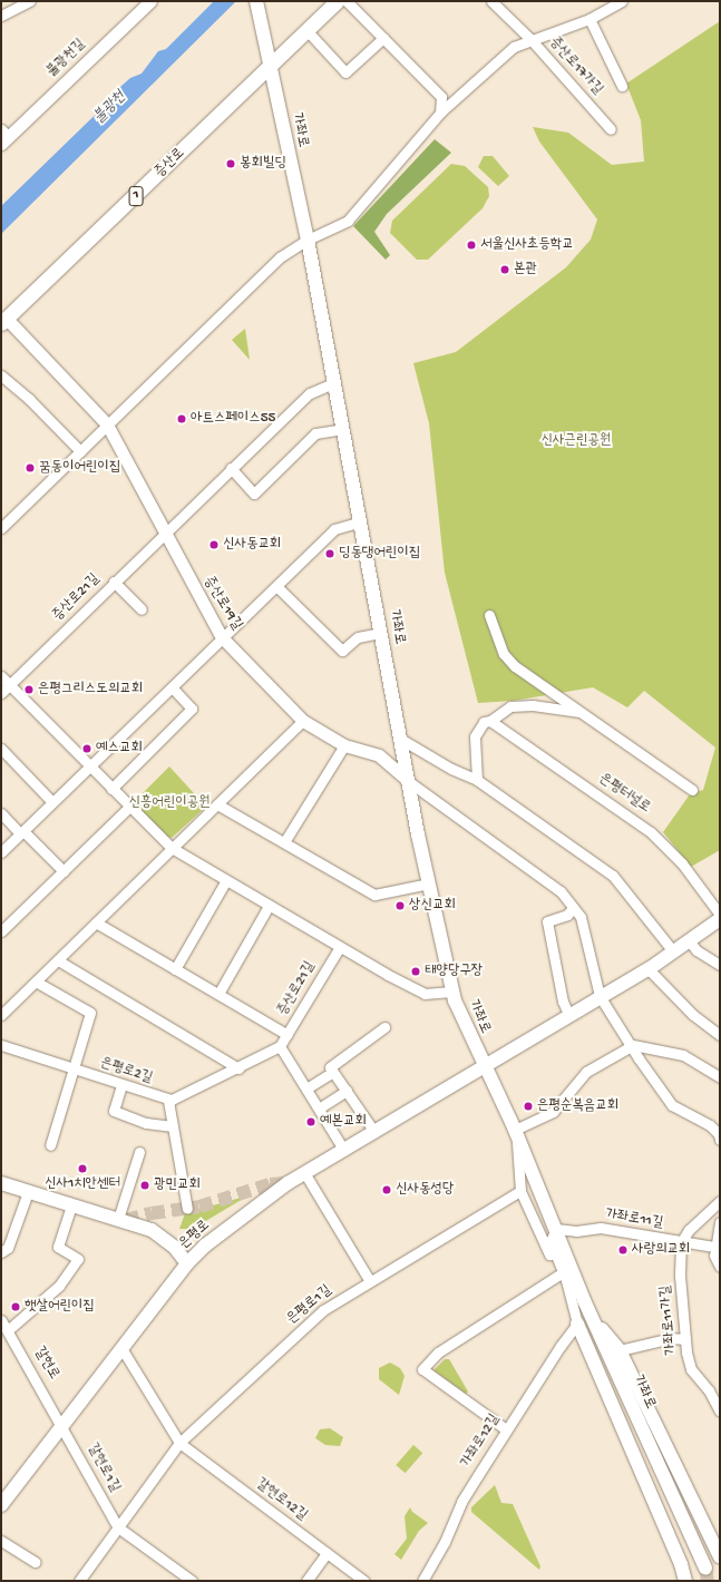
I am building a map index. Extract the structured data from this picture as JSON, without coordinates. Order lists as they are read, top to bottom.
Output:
{
  "streets": {
    "main road": [
      "가좌로",
      "증산로",
      "1",
      "은평로"
    ],
    "street": [
      "불광천길",
      "증산로17가길",
      "증산로21길",
      "증산로19길",
      "은평터널로",
      "은평로2길",
      "가좌로11길",
      "은평로1길",
      "가좌로11가길",
      "갈현로",
      "가좌로12길",
      "갈현로1길",
      "갈현로12길"
    ]
  },
  "crossings": [
    ["가좌로", "증산로"],
    ["가좌로", "증산로19길"],
    ["가좌로", "가좌로11길"],
    ["가좌로", "은평로"],
    ["가좌로", "가좌로12길"],
    ["증산로", "증산로19길"],
    ["증산로21길", "증산로19길"],
    ["은평로2길", "은평로"],
    ["가좌로11길", "가좌로11가길"],
    ["은평로1길", "갈현로1길"],
    ["은평로1길", "갈현로12길"],
    ["갈현로", "갈현로1길"],
    ["갈현로1길", "갈현로12길"]
  ],
  "water": ["불광천"],
  "parks": ["신사근린공원", "신흥어린이공원"],
  "places": [
    "봉회빌딩",
    "서울신사초등학교",
    "본관",
    "아트스페이스55",
    "꿈동이어린이집",
    "신사동교회",
    "딩동댕어린이집",
    "은평그리스도의교회",
    "예스교회",
    "상신교회",
    "태양당구장",
    "은평순복음교회",
    "예본교회",
    "신사1치안센터",
    "광민교회",
    "신사동성당",
    "사랑의교회",
    "햇살어린이집"
  ]
}
